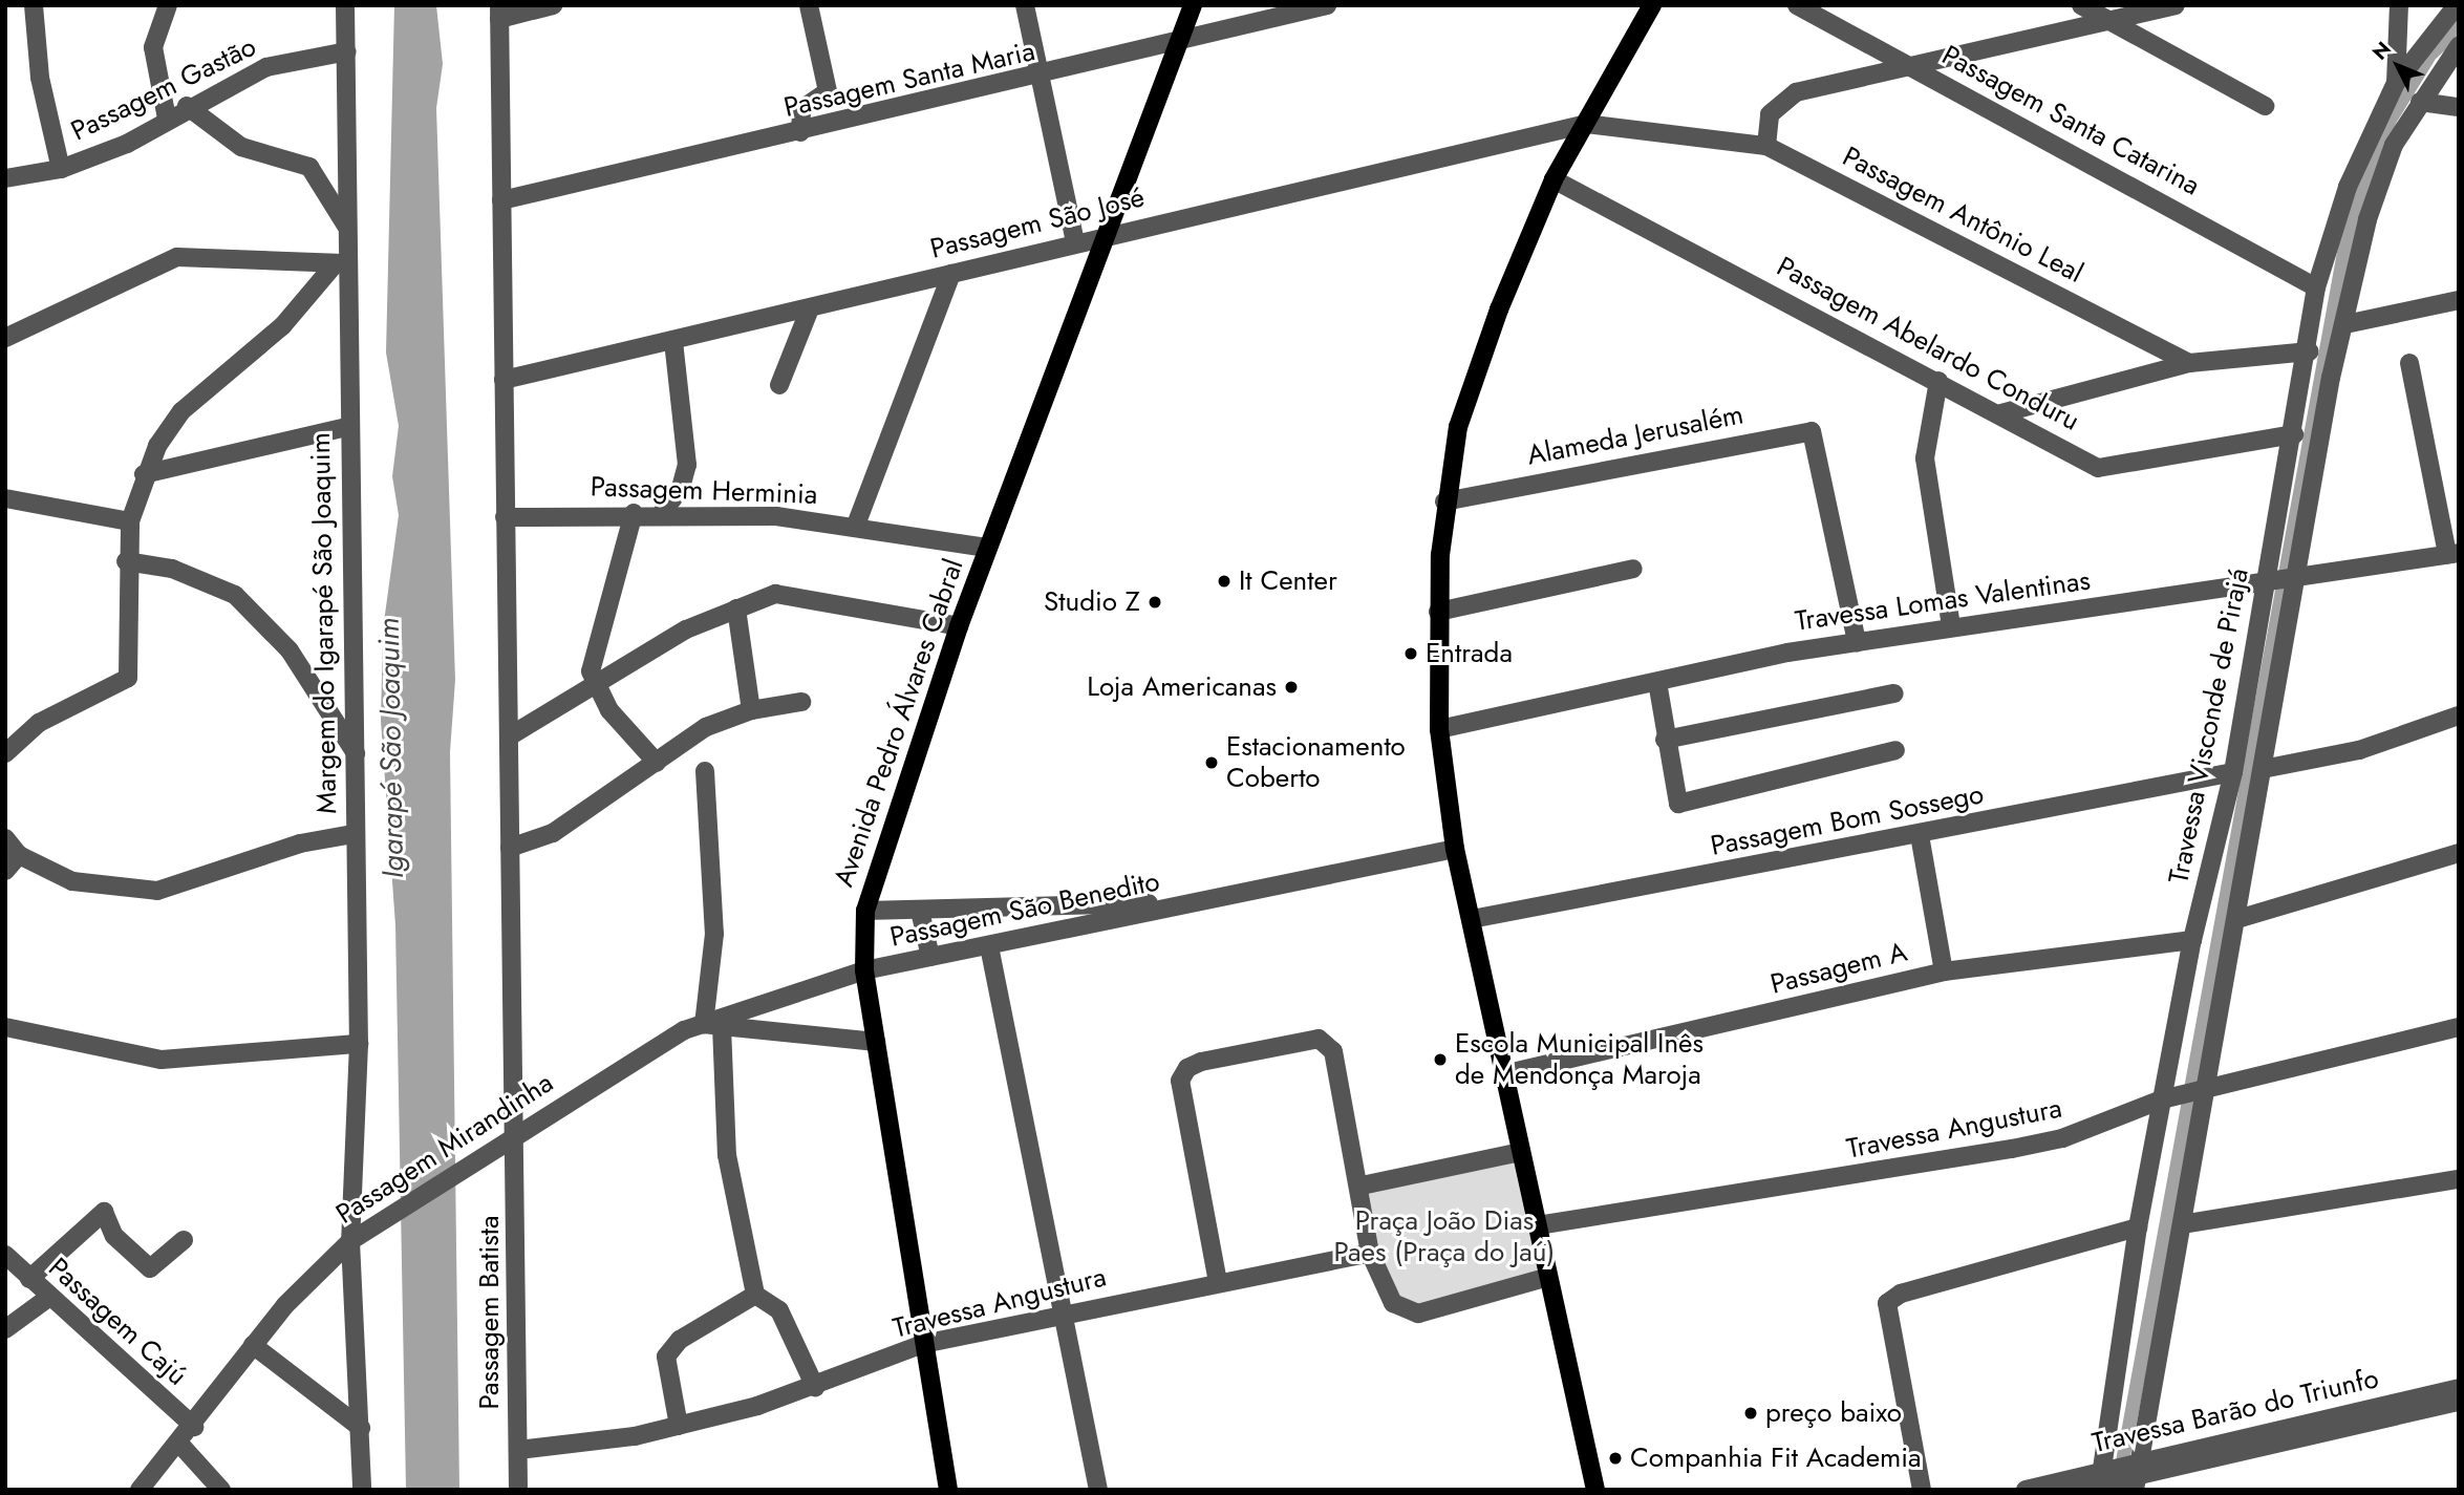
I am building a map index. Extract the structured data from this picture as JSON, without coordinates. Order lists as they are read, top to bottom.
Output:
{
  "streets": {
    "main road": ["Avenida Pedro Álvares Cabral"],
    "street": [
      "Passagem Santa Maria",
      "Passagem Gastão",
      "Passagem Santa Catarina",
      "Passagem Antônio Leal",
      "Passagem São José",
      "Passagem Abelardo Conduru",
      "Alameda Jerusalém",
      "Passagem Herminia",
      "Travessa Lomas Valentinas",
      "Margem do Igarapé São Joaquim",
      "Travessa Visconde de Pirajá",
      "Passagem Bom Sossego",
      "Passagem São Benedito",
      "Passagem A",
      "Travessa Angustura",
      "Passagem Mirandinha",
      "Passagem Batista",
      "Passagem Cajú",
      "Travessa Barão do Triunfo"
    ]
  },
  "crossings": [
    ["Passagem Santa Maria", "Avenida Pedro Álvares Cabral"],
    ["Passagem Gastão", "Margem do Igarapé São Joaquim"],
    ["Passagem Santa Catarina", "Travessa Visconde de Pirajá"],
    ["Passagem Antônio Leal", "Passagem São José"],
    ["Passagem São José", "Avenida Pedro Álvares Cabral"],
    ["Passagem Abelardo Conduru", "Travessa Visconde de Pirajá"],
    ["Alameda Jerusalém", "Travessa Lomas Valentinas"],
    ["Passagem Herminia", "Avenida Pedro Álvares Cabral"],
    ["Travessa Lomas Valentinas", "Travessa Visconde de Pirajá"],
    ["Margem do Igarapé São Joaquim", "Passagem Mirandinha"],
    ["Avenida Pedro Álvares Cabral", "Passagem São Benedito"],
    ["Avenida Pedro Álvares Cabral", "Travessa Angustura"],
    ["Avenida Pedro Álvares Cabral", "Passagem Mirandinha"],
    ["Travessa Visconde de Pirajá", "Passagem Bom Sossego"],
    ["Travessa Visconde de Pirajá", "Passagem A"],
    ["Travessa Visconde de Pirajá", "Travessa Angustura"],
    ["Travessa Visconde de Pirajá", "Travessa Barão do Triunfo"],
    ["Passagem São Benedito", "Passagem Mirandinha"],
    ["Travessa Angustura", "Passagem Batista"],
    ["Passagem Mirandinha", "Passagem Batista"],
    ["Passagem Mirandinha", "Passagem Cajú"]
  ],
  "water": ["Igarapé São Joaquim"],
  "parks": ["Praça João Dias Paes (Praça do Jaú)"],
  "places": [
    "It Center",
    "Studio Z",
    "Entrada",
    "Loja Americanas",
    "Estacionamento Coberto",
    "Escola Municipal Inês de Mendonça Maroja",
    "preço baixo",
    "Companhia Fit Academia"
  ],
  "north": "top left"
}
